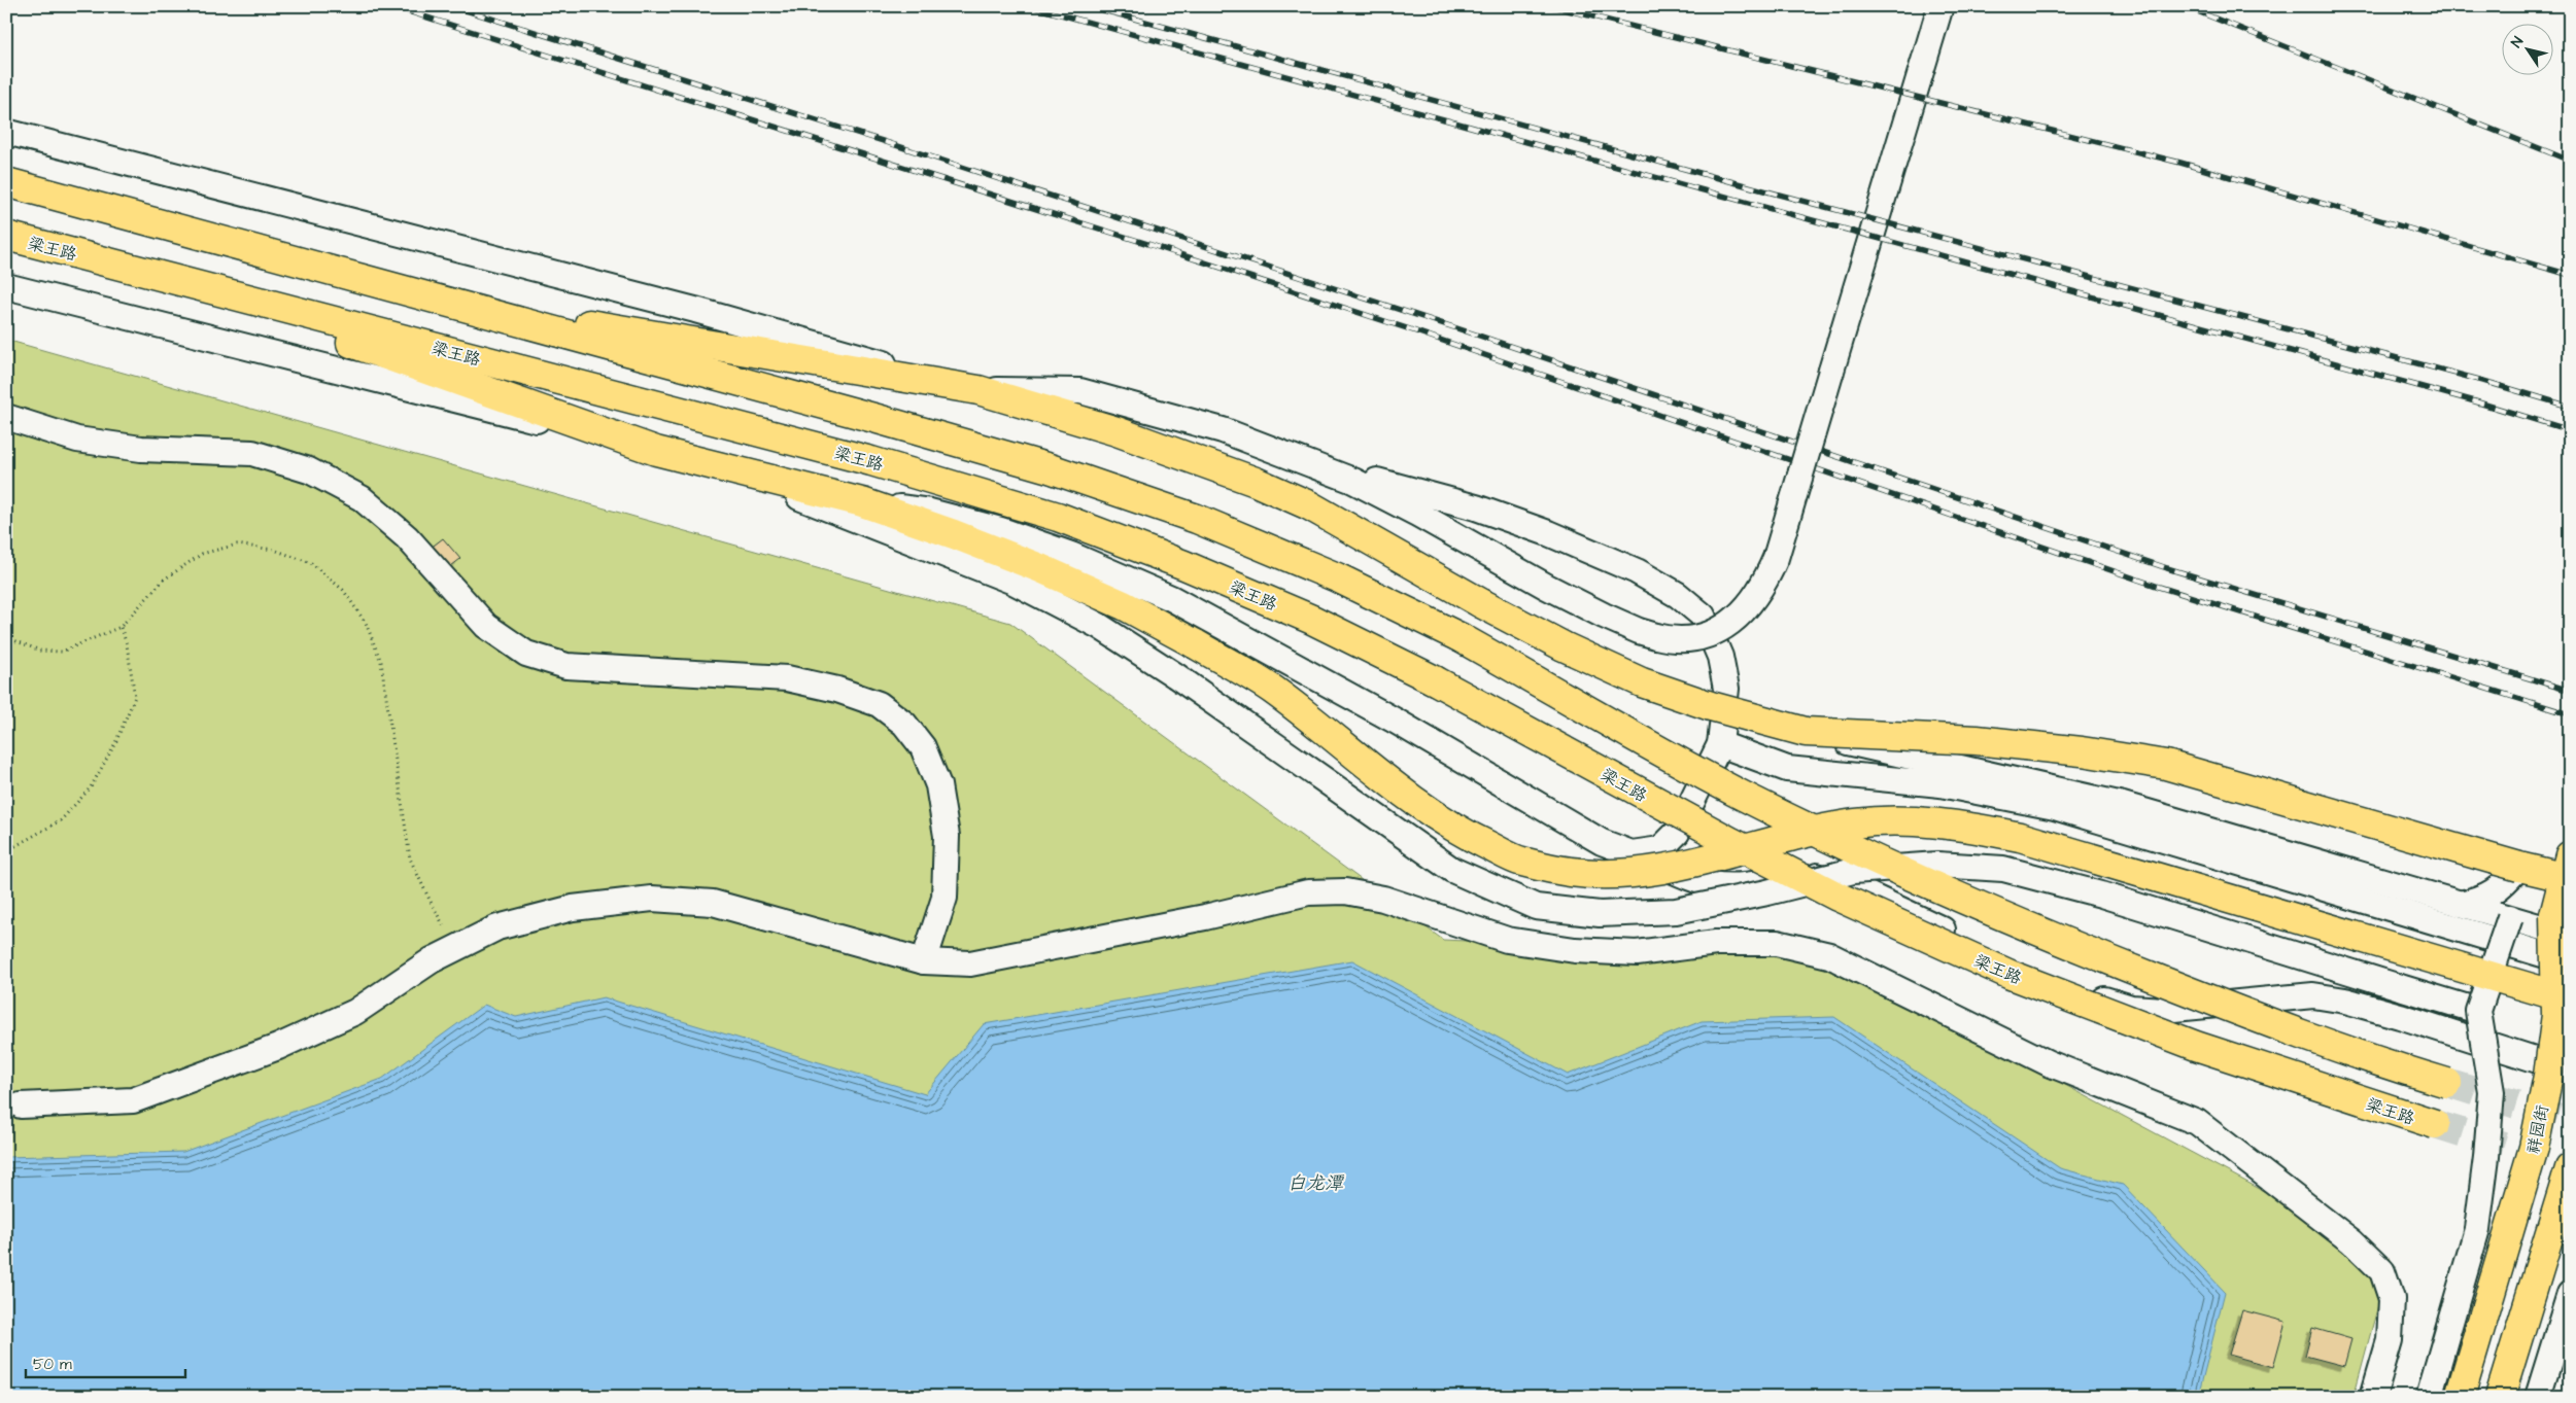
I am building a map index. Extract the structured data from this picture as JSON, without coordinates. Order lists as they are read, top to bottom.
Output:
{
  "streets": {
    "main road": ["梁王路", "祥园街"]
  },
  "water": ["白龙潭"],
  "scale_bar": "50 m",
  "north": "top left"
}
